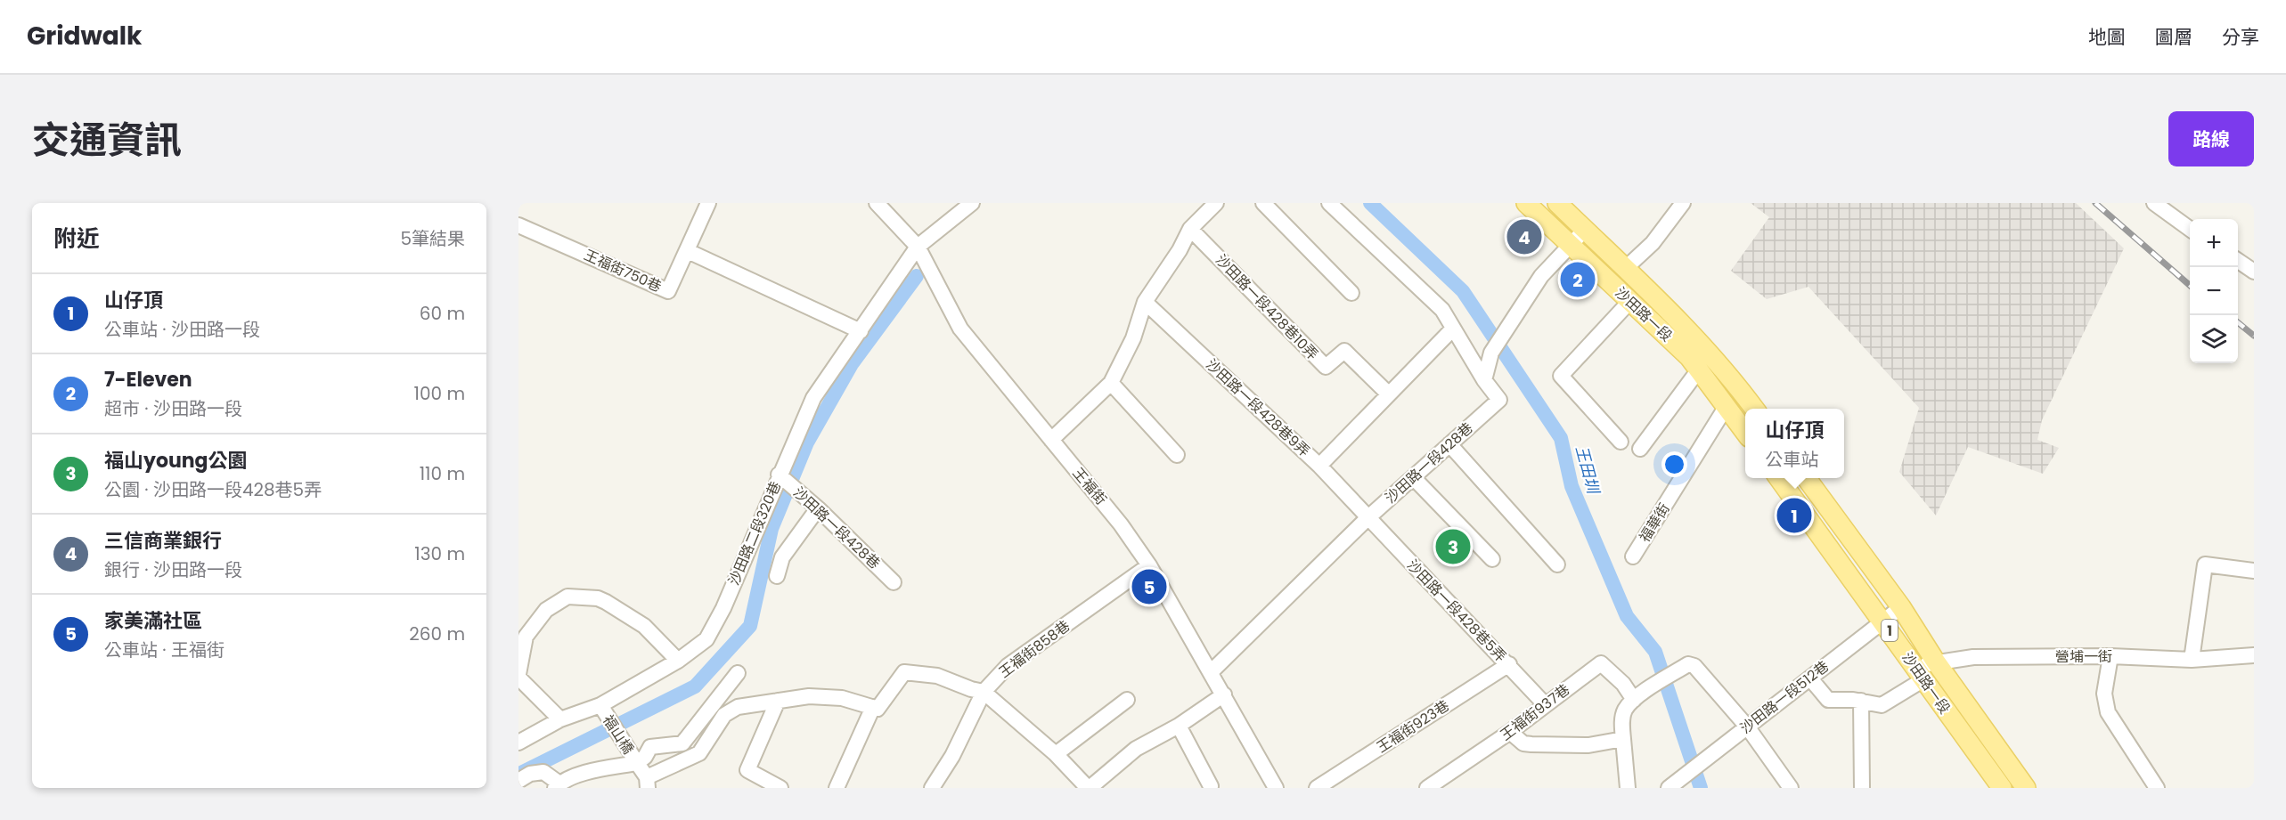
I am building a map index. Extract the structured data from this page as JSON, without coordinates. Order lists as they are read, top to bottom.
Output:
{
  "streets": {
    "main road": ["沙田路一段", "1"],
    "street": [
      "王福街750巷",
      "沙田路一段428巷10弄",
      "沙田路一段428巷9弄",
      "沙田路一段428巷",
      "王福街",
      "福華街",
      "沙田路二段320巷",
      "沙田路一段428巷5弄",
      "王福街858巷",
      "營埔一街",
      "沙田路一段512巷",
      "王福街937巷",
      "王福街923巷",
      "福山橋"
    ]
  },
  "crossings": [
    ["沙田路一段", "福華街"],
    ["沙田路一段", "營埔一街"],
    ["沙田路一段", "沙田路一段512巷"],
    ["沙田路一段428巷9弄", "沙田路一段428巷"],
    ["沙田路一段428巷9弄", "沙田路一段428巷5弄"],
    ["沙田路一段428巷", "王福街"],
    ["沙田路一段428巷", "沙田路二段320巷"],
    ["沙田路一段428巷", "沙田路一段428巷5弄"],
    ["王福街", "沙田路二段320巷"],
    ["王福街", "王福街858巷"],
    ["沙田路二段320巷", "福山橋"],
    ["沙田路一段428巷5弄", "王福街937巷"],
    ["沙田路一段428巷5弄", "王福街923巷"],
    ["營埔一街", "沙田路一段512巷"]
  ],
  "water": ["王田圳"],
  "page": {
    "header": "Gridwalk",
    "nav": ["地圖", "圖層", "分享"],
    "title": "交通資訊",
    "buttons": "路線",
    "heading": ["附近", "5筆結果"],
    "pins": [
      "4",
      "2",
      "1",
      "3",
      "5"
    ],
    "map_buttons": ["+", "−"],
    "list": [
      {
        "mark": "1",
        "name": "山仔頂",
        "note": "公車站 · 沙田路一段",
        "value": "60 m"
      },
      {
        "mark": "2",
        "name": "7-Eleven",
        "note": "超市 · 沙田路一段",
        "value": "100 m"
      },
      {
        "mark": "3",
        "name": "福山young公園",
        "note": "公園 · 沙田路一段428巷5弄",
        "value": "110 m"
      },
      {
        "mark": "4",
        "name": "三信商業銀行",
        "note": "銀行 · 沙田路一段",
        "value": "130 m"
      },
      {
        "mark": "5",
        "name": "家美滿社區",
        "note": "公車站 · 王福街",
        "value": "260 m"
      }
    ],
    "popup": ["山仔頂", "公車站"]
  }
}
